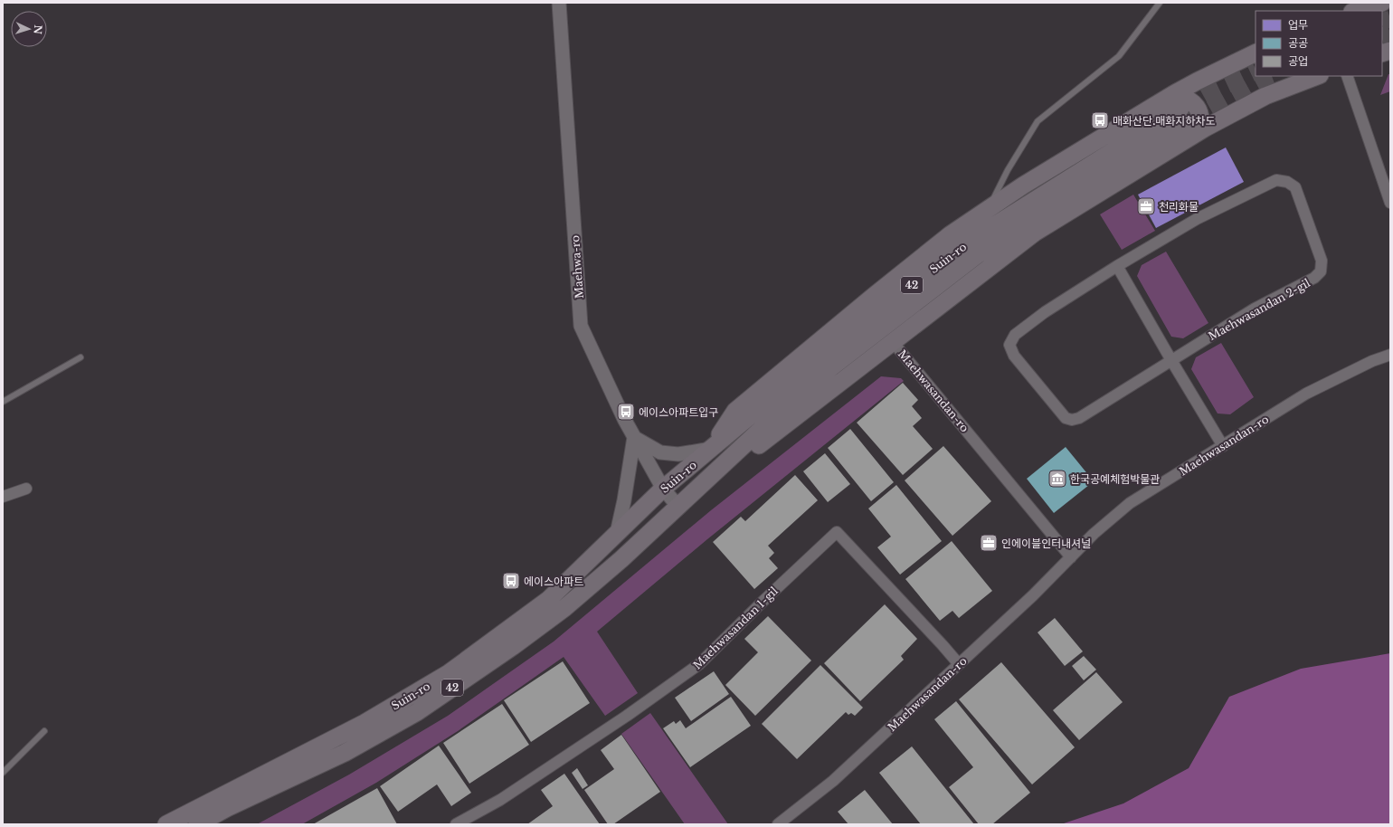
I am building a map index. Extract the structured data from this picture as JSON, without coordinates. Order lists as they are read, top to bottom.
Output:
{
  "streets": {
    "main road": ["Suin-ro", "42"],
    "street": [
      "Maehwa-ro",
      "Maehwasandan 2-gil",
      "Maehwasandan-ro",
      "Maehwasandan 1-gil"
    ]
  },
  "crossings": [
    ["Suin-ro", "Maehwa-ro"],
    ["Maehwasandan-ro", "Maehwasandan 1-gil"]
  ],
  "places": {
    "bus stop": ["매화산단.매화지하차도", "에이스아파트입구", "에이스아파트"],
    "office": ["천리화물", "인에이블인터내셔널"],
    "museum": ["한국공예체험박물관"]
  },
  "legend": ["업무", "공공", "공업"],
  "north": "right"
}
